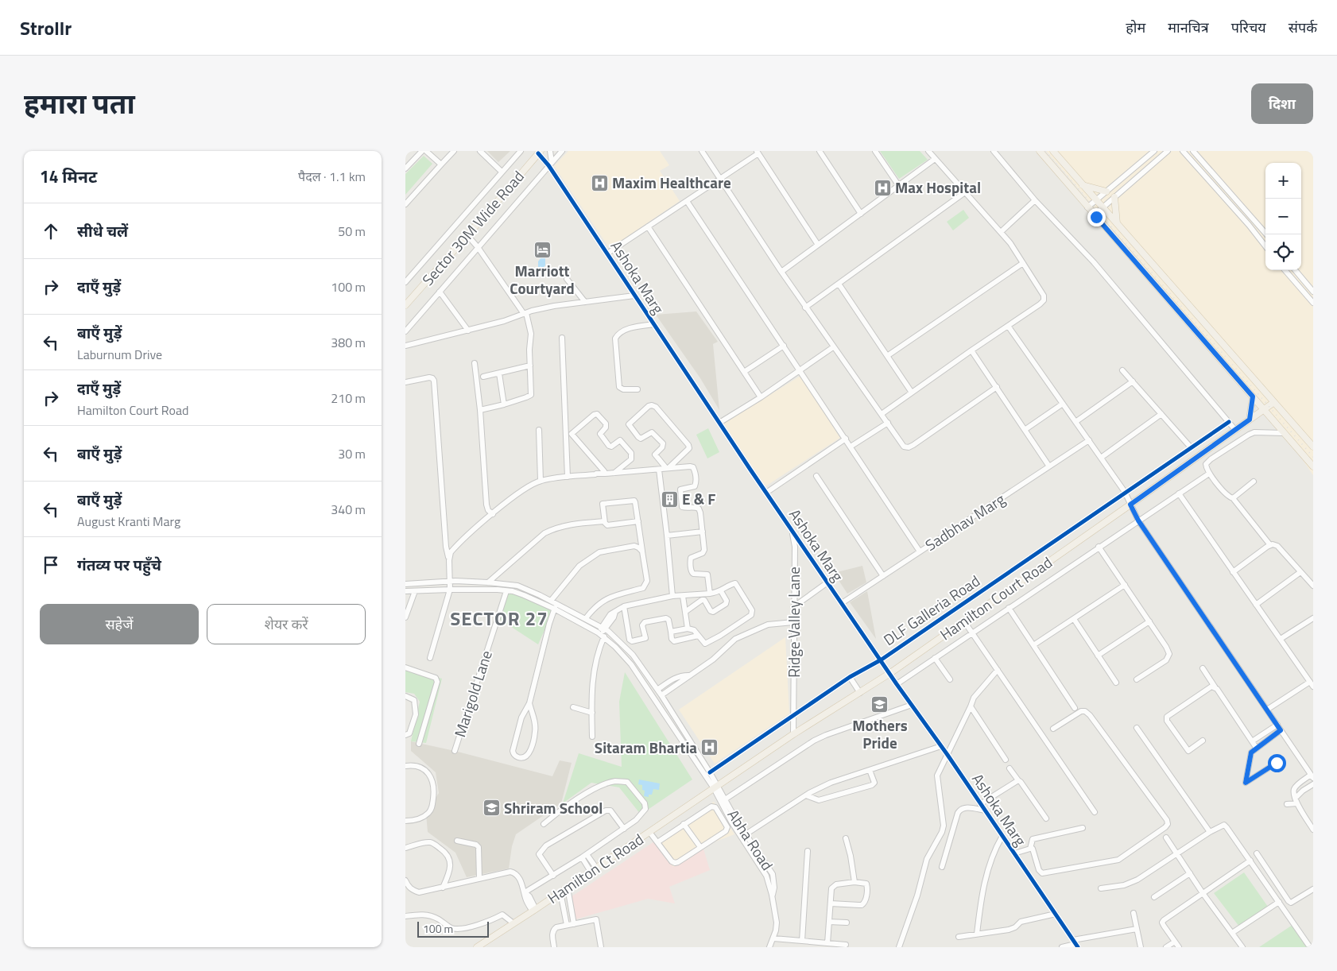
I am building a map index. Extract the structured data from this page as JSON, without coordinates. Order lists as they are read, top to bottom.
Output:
{
  "streets": {
    "main road": ["Sector 30M Wide Road", "Hamilton Court Road", "Hamilton Ct Road"],
    "street": [
      "Ashoka Marg",
      "Sadbhav Marg",
      "DLF Galleria Road",
      "Ridge Valley Lane",
      "Marigold Lane",
      "Abha Road"
    ]
  },
  "crossings": [
    ["Sector 30M Wide Road", "Ashoka Marg"],
    ["Ashoka Marg", "Sadbhav Marg"],
    ["Ashoka Marg", "Hamilton Court Road"],
    ["Ashoka Marg", "DLF Galleria Road"],
    ["Ashoka Marg", "Ridge Valley Lane"],
    ["Hamilton Court Road", "Ridge Valley Lane"],
    ["Hamilton Court Road", "Abha Road"],
    ["Hamilton Court Road", "Hamilton Ct Road"],
    ["DLF Galleria Road", "Ridge Valley Lane"],
    ["Abha Road", "Hamilton Ct Road"]
  ],
  "districts": ["SECTOR 27"],
  "places": {
    "hospital": ["Maxim Healthcare", "Max Hospital", "Sitaram Bhartia"],
    "hotel": ["Marriott Courtyard"],
    "building": ["E & F"],
    "school or university": ["Mothers Pride", "Shriram School"]
  },
  "scale_bar": "100 m",
  "page": {
    "header": "Strollr",
    "nav": [
      "होम",
      "मानचित्र",
      "परिचय",
      "संपर्क"
    ],
    "title": "हमारा पता",
    "buttons": [
      "दिशा",
      ["सहेजें", "शेयर करें"]
    ],
    "heading": ["14 मिनट", "पैदल · 1.1 km"],
    "map_buttons": ["+", "−"],
    "list": [
      ["सीधे चलें", "50 m"],
      ["दाएँ मुड़ें", "100 m"],
      ["बाएँ मुड़ें", "Laburnum Drive", "380 m"],
      ["दाएँ मुड़ें", "Hamilton Court Road", "210 m"],
      ["बाएँ मुड़ें", "30 m"],
      ["बाएँ मुड़ें", "August Kranti Marg", "340 m"],
      "गंतव्य पर पहुँचे"
    ],
    "scale": "100 m"
  }
}
